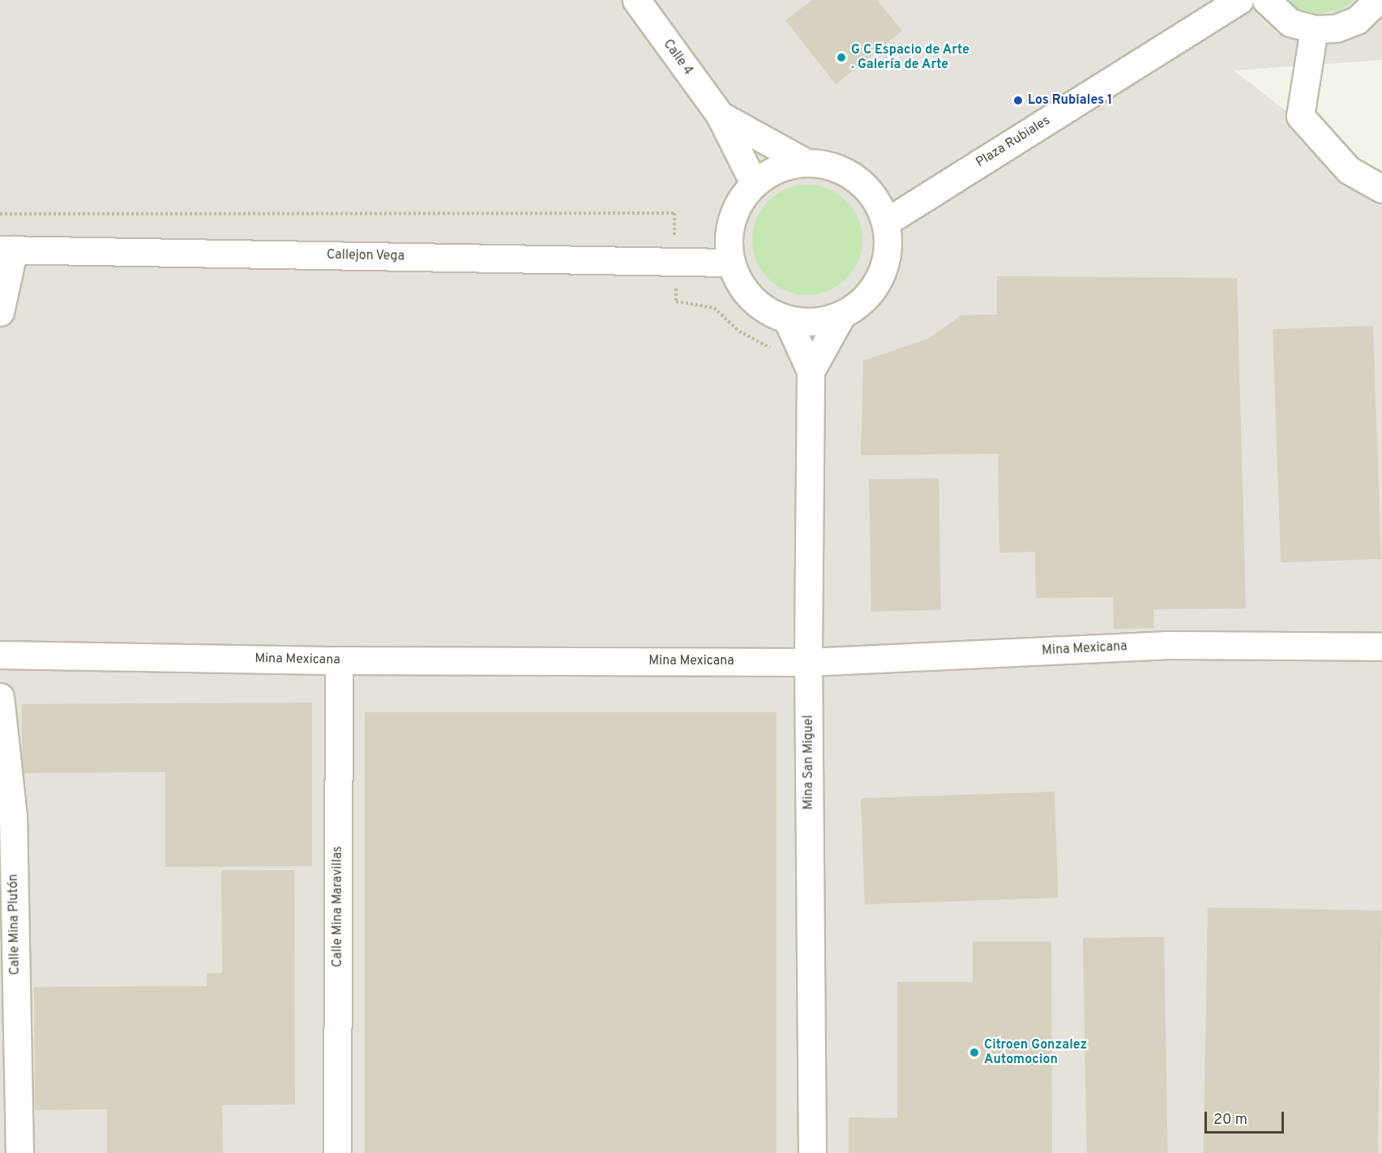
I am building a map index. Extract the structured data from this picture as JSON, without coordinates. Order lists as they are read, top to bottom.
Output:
{
  "streets": {
    "street": [
      "Calle 4",
      "Plaza Rubiales",
      "Callejon Vega",
      "Mina Mexicana",
      "Mina San Miguel",
      "Calle Mina Maravillas",
      "Calle Mina Plutón"
    ]
  },
  "crossings": [
    ["Calle 4", "Plaza Rubiales"],
    ["Calle 4", "Callejon Vega"],
    ["Plaza Rubiales", "Callejon Vega"],
    ["Mina Mexicana", "Mina San Miguel"],
    ["Mina Mexicana", "Calle Mina Maravillas"]
  ],
  "places": ["G C Espacio de Arte . Galería de Arte", "Los Rubiales 1", "Citroen Gonzalez Automocion"],
  "scale_bar": "20 m"
}
